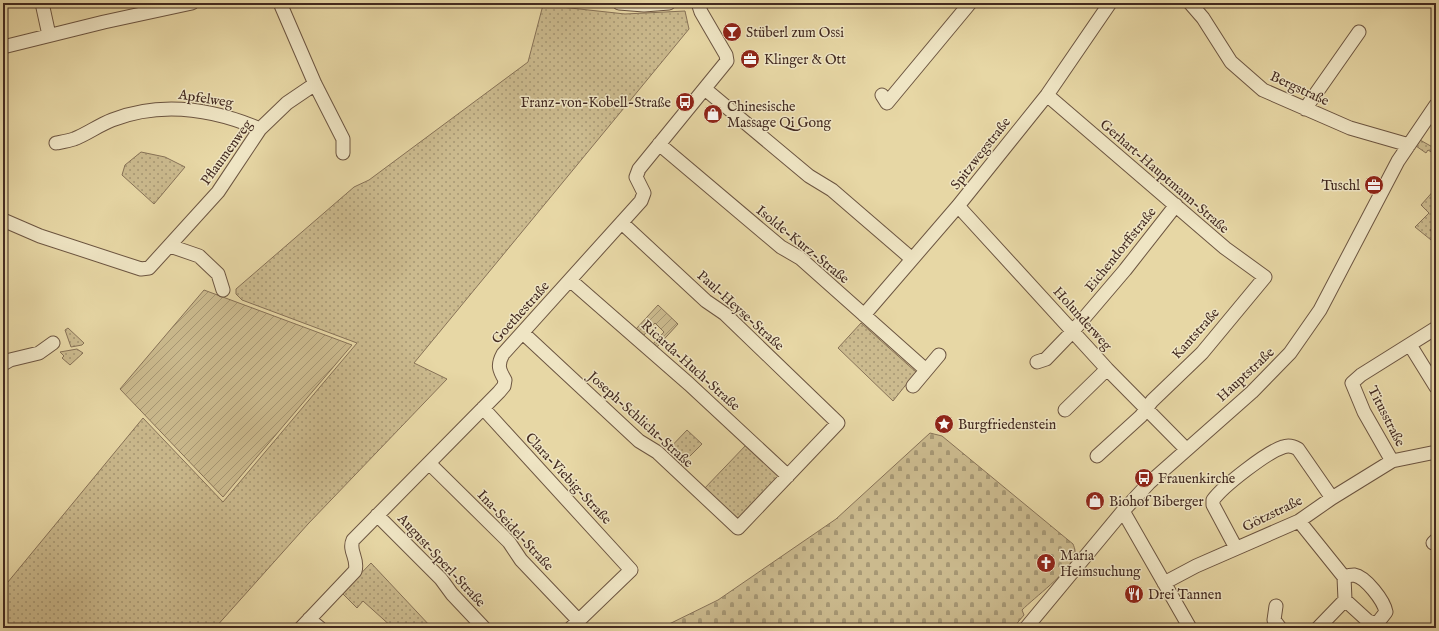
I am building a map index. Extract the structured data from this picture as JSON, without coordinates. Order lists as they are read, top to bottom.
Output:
{
  "streets": {
    "street": [
      "Bergstraße",
      "Apfelweg",
      "Pflaumenweg",
      "Spitzwegstraße",
      "Gerhart-Hauptmann-Straße",
      "Isolde-Kurz-Straße",
      "Eichendorffstraße",
      "Paul-Heyse-Straße",
      "Goethestraße",
      "Holunderweg",
      "Kantstraße",
      "Ricarda-Huch-Straße",
      "Hauptstraße",
      "Titusstraße",
      "Joseph-Schlicht-Straße",
      "Clara-Viebig-Straße",
      "Götzstraße",
      "Ina-Seidel-Straße",
      "August-Sperl-Straße"
    ]
  },
  "crossings": [
    ["Bergstraße", "Hauptstraße"],
    ["Apfelweg", "Pflaumenweg"],
    ["Spitzwegstraße", "Gerhart-Hauptmann-Straße"],
    ["Spitzwegstraße", "Isolde-Kurz-Straße"],
    ["Spitzwegstraße", "Holunderweg"],
    ["Gerhart-Hauptmann-Straße", "Eichendorffstraße"],
    ["Gerhart-Hauptmann-Straße", "Kantstraße"],
    ["Isolde-Kurz-Straße", "Goethestraße"],
    ["Eichendorffstraße", "Holunderweg"],
    ["Paul-Heyse-Straße", "Goethestraße"],
    ["Paul-Heyse-Straße", "Ricarda-Huch-Straße"],
    ["Paul-Heyse-Straße", "Joseph-Schlicht-Straße"],
    ["Goethestraße", "Ricarda-Huch-Straße"],
    ["Goethestraße", "Joseph-Schlicht-Straße"],
    ["Goethestraße", "Clara-Viebig-Straße"],
    ["Goethestraße", "Ina-Seidel-Straße"],
    ["Goethestraße", "August-Sperl-Straße"],
    ["Holunderweg", "Kantstraße"],
    ["Holunderweg", "Hauptstraße"],
    ["Ricarda-Huch-Straße", "Joseph-Schlicht-Straße"],
    ["Titusstraße", "Götzstraße"],
    ["Clara-Viebig-Straße", "Ina-Seidel-Straße"]
  ],
  "places": {
    "bar": ["Stüberl zum Ossi"],
    "office": ["Klinger & Ott", "Tuschl"],
    "bus stop": ["Franz-von-Kobell-Straße", "Frauenkirche"],
    "shop": ["Chinesische Massage Qi Gong", "Biohof Biberger"],
    "place": ["Burgfriedenstein"],
    "church": ["Maria Heimsuchung"],
    "restaurant": ["Drei Tannen"]
  }
}
